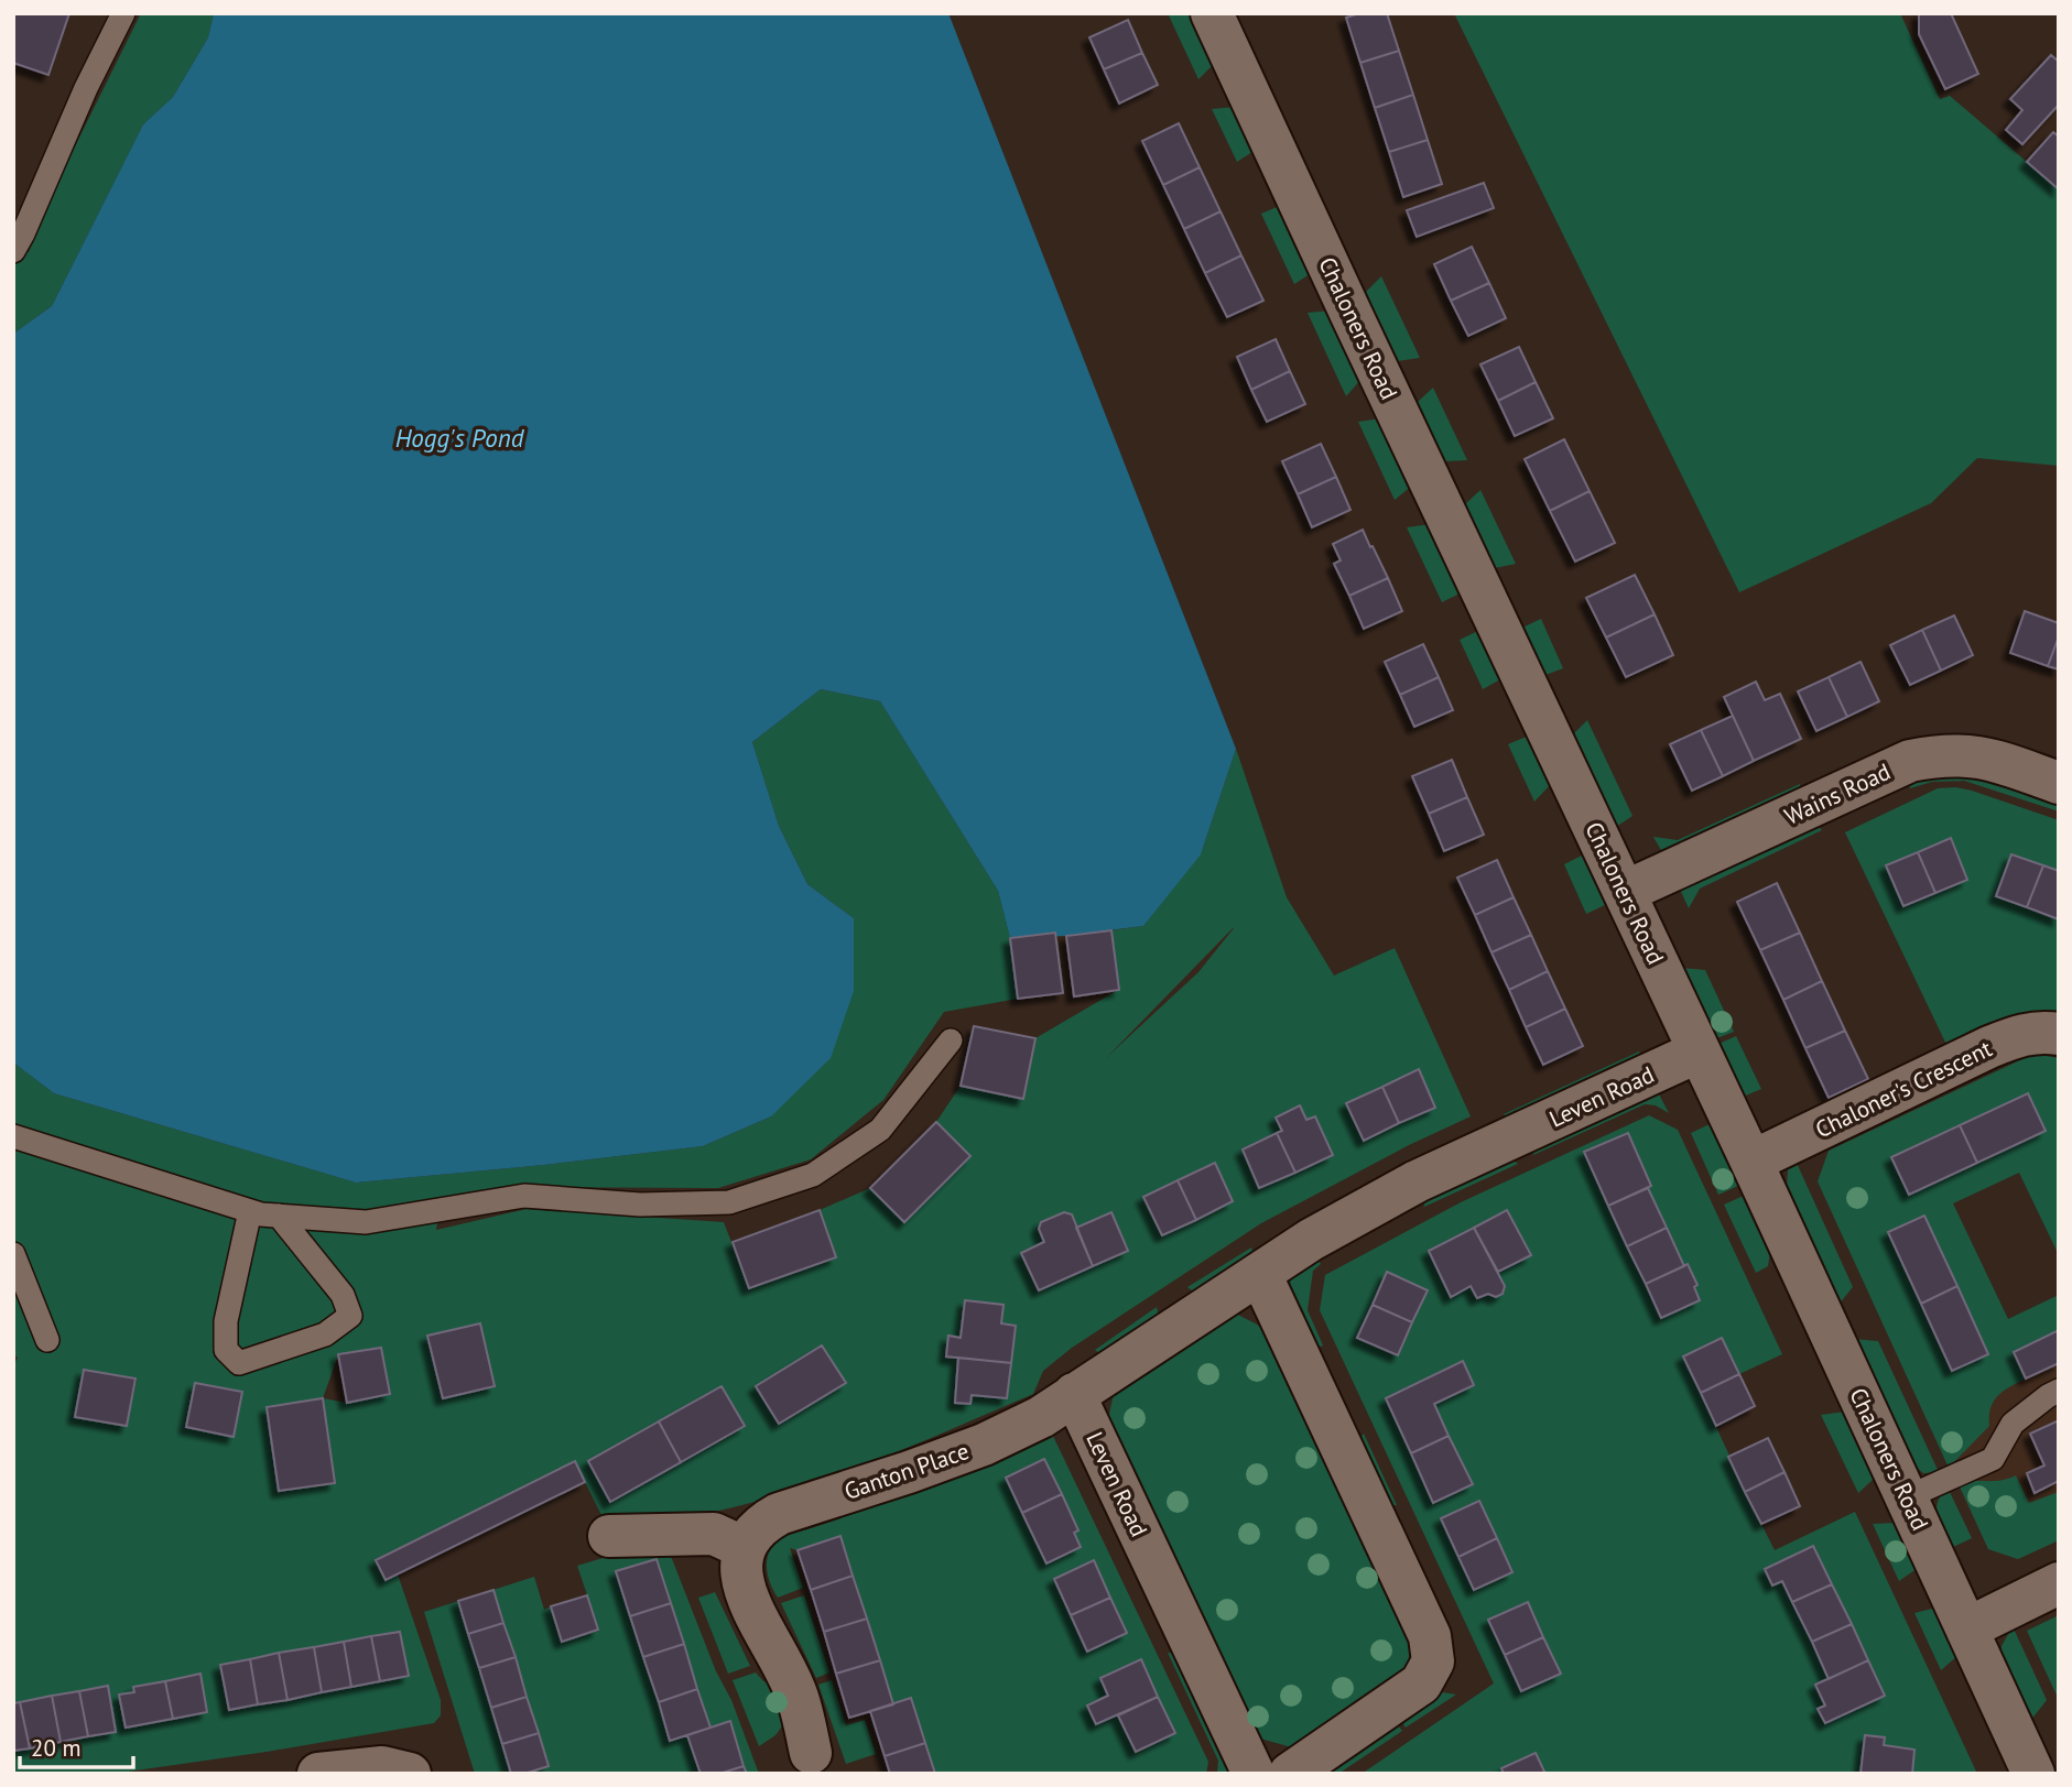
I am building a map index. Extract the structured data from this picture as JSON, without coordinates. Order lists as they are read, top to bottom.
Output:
{
  "streets": {
    "street": [
      "Chaloners Road",
      "Wains Road",
      "Chaloner's Crescent",
      "Leven Road",
      "Ganton Place"
    ]
  },
  "crossings": [
    ["Chaloners Road", "Wains Road"],
    ["Chaloners Road", "Chaloner's Crescent"],
    ["Chaloners Road", "Leven Road"],
    ["Leven Road", "Ganton Place"]
  ],
  "water": ["Hogg's Pond"],
  "scale_bar": "20 m"
}
